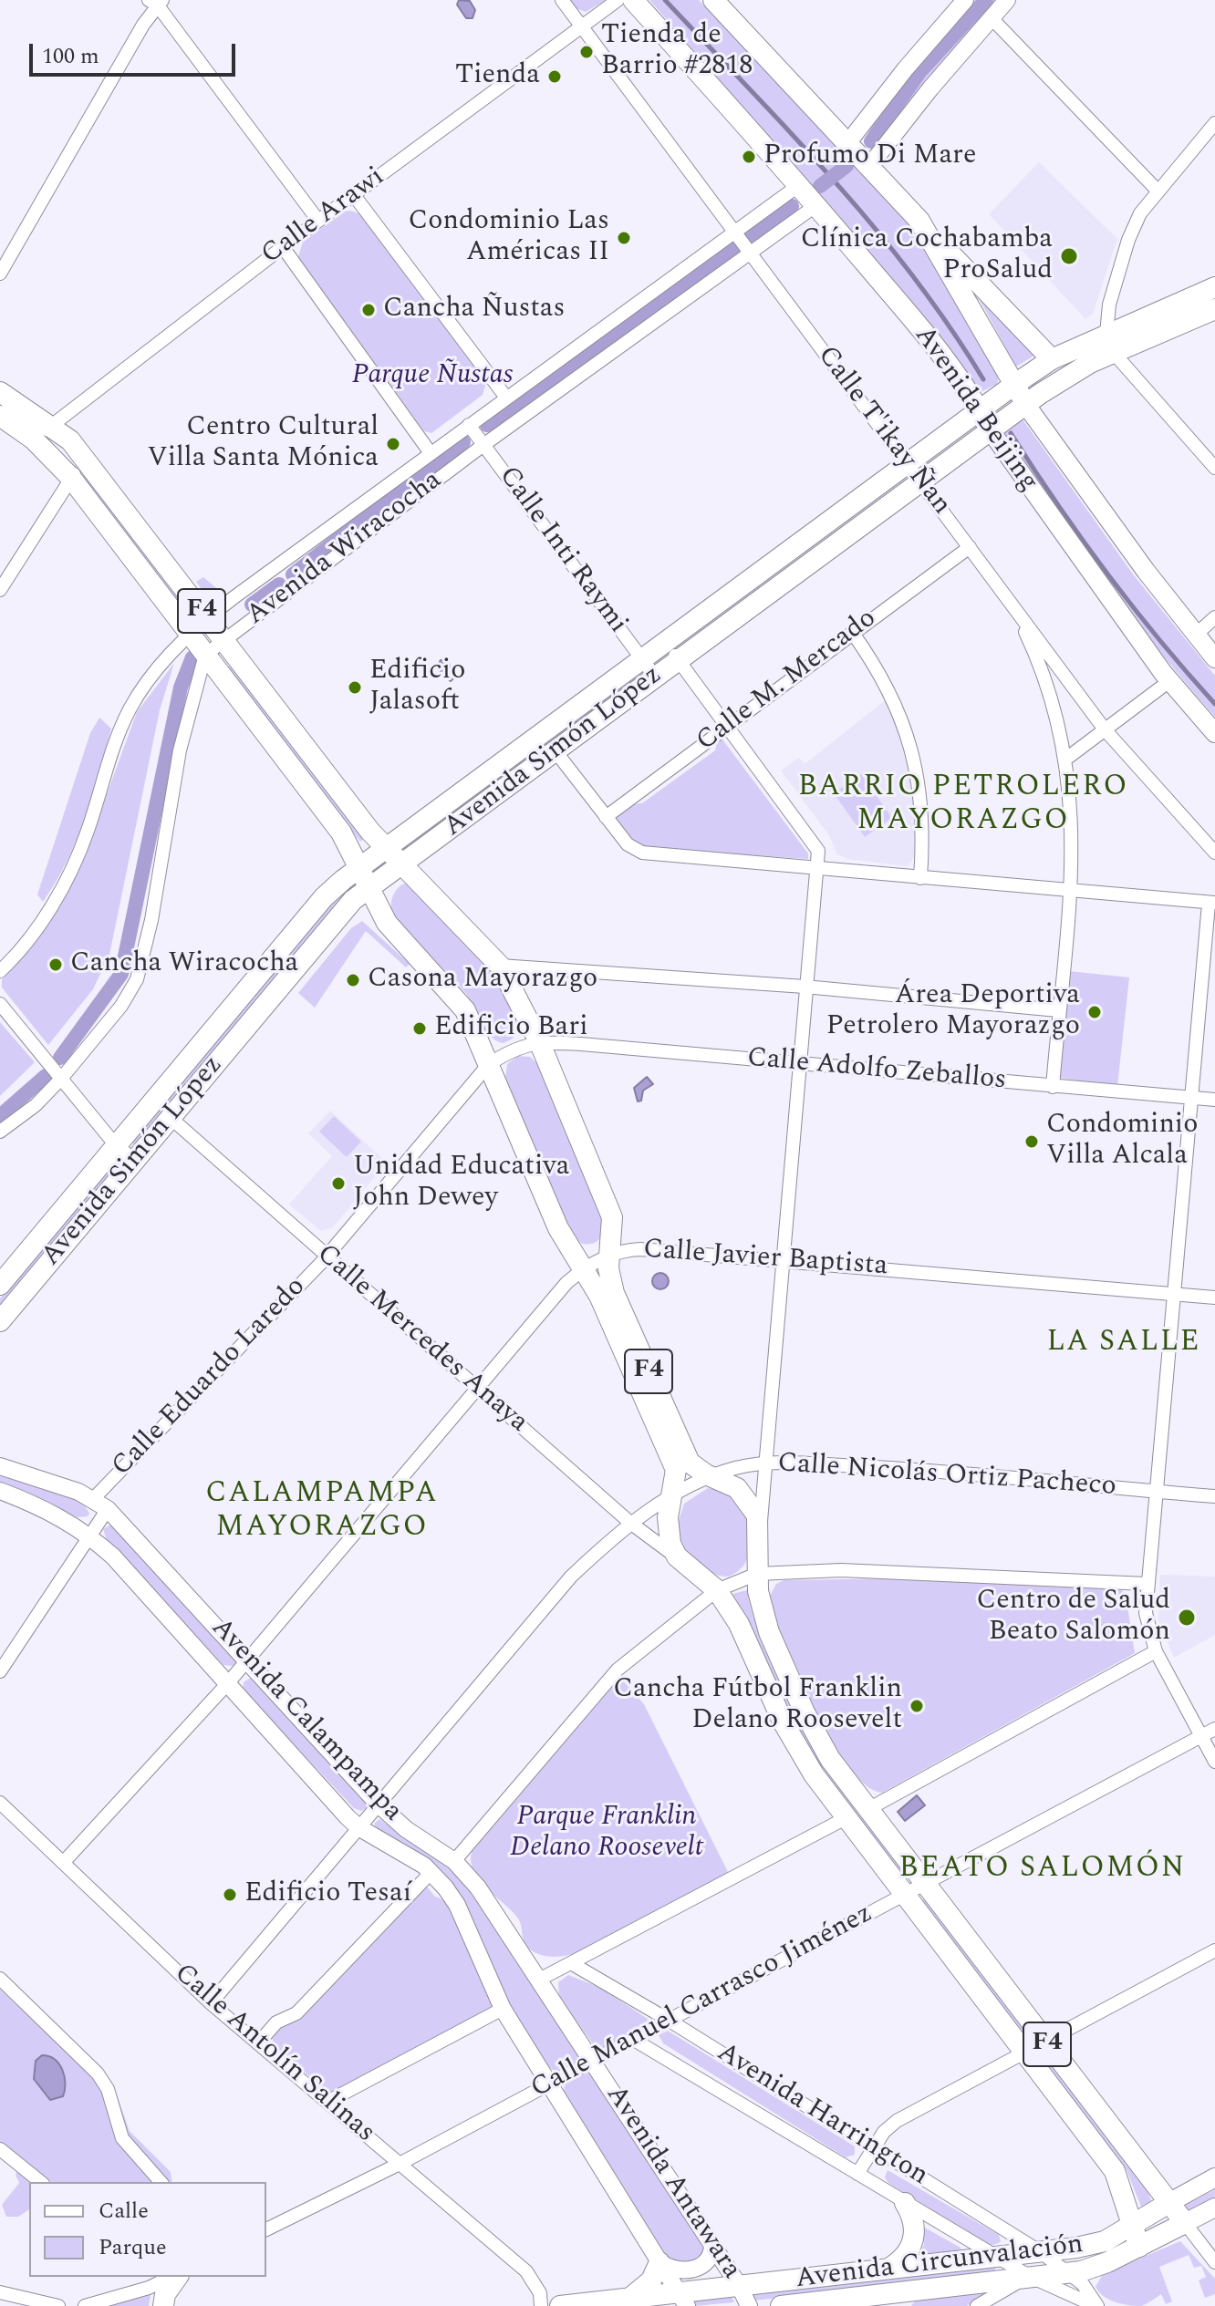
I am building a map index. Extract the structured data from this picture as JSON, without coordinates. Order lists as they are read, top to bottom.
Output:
{
  "streets": {
    "main road": [
      "Avenida Beijing",
      "F4",
      "Avenida Simón López",
      "Avenida Circunvalación"
    ],
    "street": [
      "Calle Arawi",
      "Calle T'ikay Ñan",
      "Avenida Wiracocha",
      "Calle Inti Raymi",
      "Calle M. Mercado",
      "Calle Adolfo Zeballos",
      "Calle Javier Baptista",
      "Calle Mercedes Anaya",
      "Calle Eduardo Laredo",
      "Calle Nicolás Ortiz Pacheco",
      "Avenida Calampampa",
      "Calle Manuel Carrasco Jiménez",
      "Calle Antolín Salinas",
      "Avenida Harrington",
      "Avenida Antawara"
    ]
  },
  "crossings": [
    ["Calle Arawi", "Calle T'ikay Ñan"],
    ["Calle Arawi", "F4"],
    ["Avenida Beijing", "Avenida Wiracocha"],
    ["Avenida Beijing", "Avenida Simón López"],
    ["Calle T'ikay Ñan", "Avenida Wiracocha"],
    ["Calle T'ikay Ñan", "Calle M. Mercado"],
    ["Calle T'ikay Ñan", "Avenida Simón López"],
    ["Avenida Wiracocha", "Calle Inti Raymi"],
    ["Avenida Wiracocha", "F4"],
    ["Calle Inti Raymi", "Avenida Simón López"],
    ["F4", "Avenida Simón López"],
    ["F4", "Calle Adolfo Zeballos"],
    ["F4", "Calle Javier Baptista"],
    ["F4", "Calle Mercedes Anaya"],
    ["F4", "Calle Eduardo Laredo"],
    ["F4", "Calle Nicolás Ortiz Pacheco"],
    ["F4", "Calle Manuel Carrasco Jiménez"],
    ["F4", "Avenida Circunvalación"],
    ["Avenida Simón López", "Calle Mercedes Anaya"],
    ["Calle Adolfo Zeballos", "Calle Eduardo Laredo"],
    ["Calle Javier Baptista", "Calle Mercedes Anaya"],
    ["Calle Javier Baptista", "Avenida Calampampa"],
    ["Calle Javier Baptista", "Calle Antolín Salinas"],
    ["Calle Mercedes Anaya", "Calle Eduardo Laredo"],
    ["Calle Mercedes Anaya", "Calle Nicolás Ortiz Pacheco"],
    ["Calle Eduardo Laredo", "Avenida Calampampa"],
    ["Calle Nicolás Ortiz Pacheco", "Avenida Calampampa"],
    ["Calle Nicolás Ortiz Pacheco", "Calle Antolín Salinas"],
    ["Avenida Calampampa", "Calle Manuel Carrasco Jiménez"],
    ["Avenida Calampampa", "Avenida Antawara"],
    ["Calle Manuel Carrasco Jiménez", "Calle Antolín Salinas"],
    ["Calle Manuel Carrasco Jiménez", "Avenida Harrington"],
    ["Calle Manuel Carrasco Jiménez", "Avenida Antawara"],
    ["Avenida Harrington", "Avenida Circunvalación"],
    ["Avenida Antawara", "Avenida Circunvalación"]
  ],
  "districts": [
    "BARRIO PETROLERO MAYORAZGO",
    "LA SALLE",
    "CALAMPAMPA MAYORAZGO",
    "BEATO SALOMÓN"
  ],
  "parks": ["Parque Ñustas", "Parque Franklin Delano Roosevelt"],
  "places": [
    "Tienda de Barrio #2818",
    "Tienda",
    "Profumo Di Mare",
    "Condominio Las Américas II",
    "Clínica Cochabamba ProSalud",
    "Cancha Ñustas",
    "Centro Cultural Villa Santa Mónica",
    "Edificio Jalasoft",
    "Cancha Wiracocha",
    "Casona Mayorazgo",
    "Área Deportiva Petrolero Mayorazgo",
    "Edificio Bari",
    "Condominio Villa Alcala",
    "Unidad Educativa John Dewey",
    "Centro de Salud Beato Salomón",
    "Cancha Fútbol Franklin Delano Roosevelt",
    "Edificio Tesaí"
  ],
  "legend": ["Calle", "Parque"],
  "scale_bar": "100 m"
}
